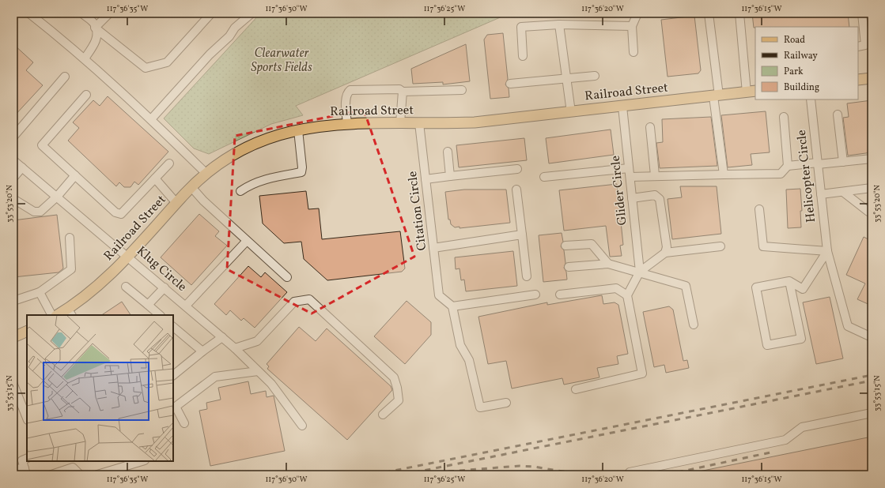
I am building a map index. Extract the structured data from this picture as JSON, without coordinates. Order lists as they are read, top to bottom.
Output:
{
  "streets": {
    "main road": ["Railroad Street"],
    "street": [
      "Helicopter Circle",
      "Glider Circle",
      "Citation Circle",
      "Klug Circle"
    ]
  },
  "crossings": [
    ["Railroad Street", "Glider Circle"],
    ["Railroad Street", "Citation Circle"],
    ["Railroad Street", "Klug Circle"]
  ],
  "parks": ["Clearwater Sports Fields"],
  "legend": [
    "Road",
    "Railway",
    "Park",
    "Building"
  ],
  "coordinates": [
    "117°36'35\"W",
    "117°36'30\"W",
    "117°36'25\"W",
    "117°36'20\"W",
    "117°36'15\"W",
    "33°53'20\"N",
    "33°53'15\"N"
  ]
}
